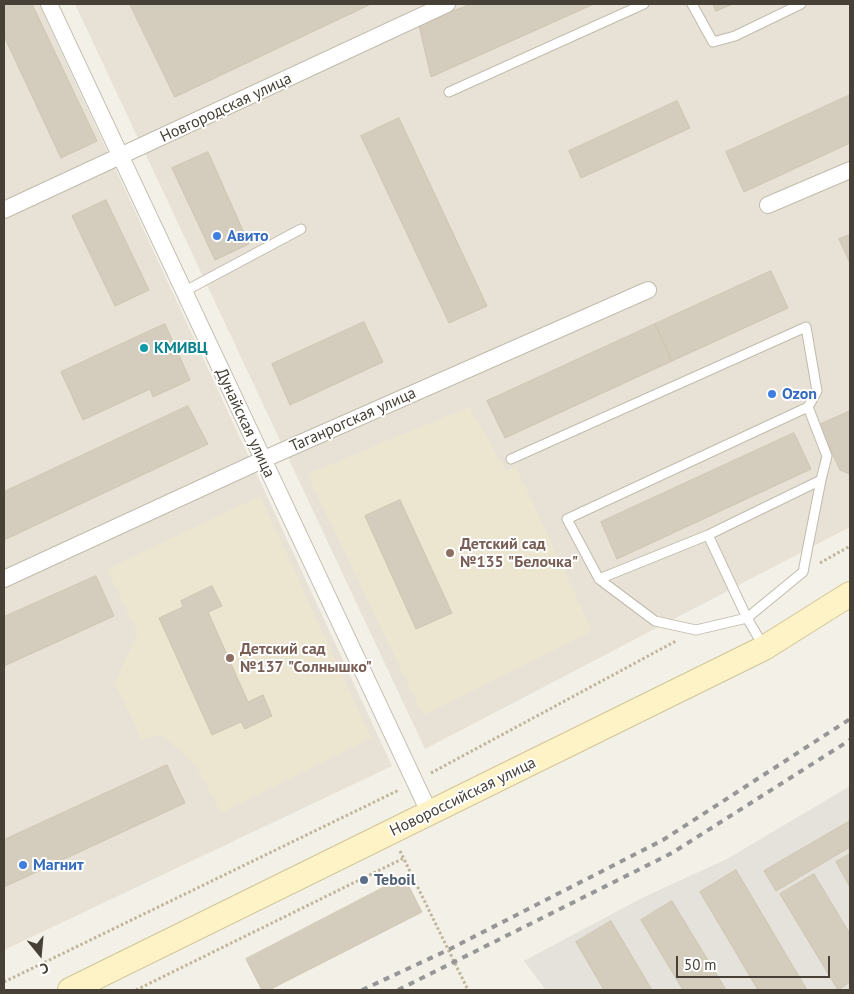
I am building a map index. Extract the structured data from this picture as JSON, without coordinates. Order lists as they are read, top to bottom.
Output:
{
  "streets": {
    "main road": ["Новороссийская улица"],
    "street": ["Новгородская улица", "Таганрогская улица", "Дунайская улица"]
  },
  "crossings": [
    ["Новгородская улица", "Дунайская улица"],
    ["Таганрогская улица", "Дунайская улица"],
    ["Дунайская улица", "Новороссийская улица"]
  ],
  "places": [
    "Авито",
    "КМИВЦ",
    "Ozon",
    "Детский сад №135 \"Белочка\"",
    "Детский сад №137 \"Солнышко\"",
    "Магнит",
    "Teboil"
  ],
  "scale_bar": "50 m",
  "north": "bottom"
}
